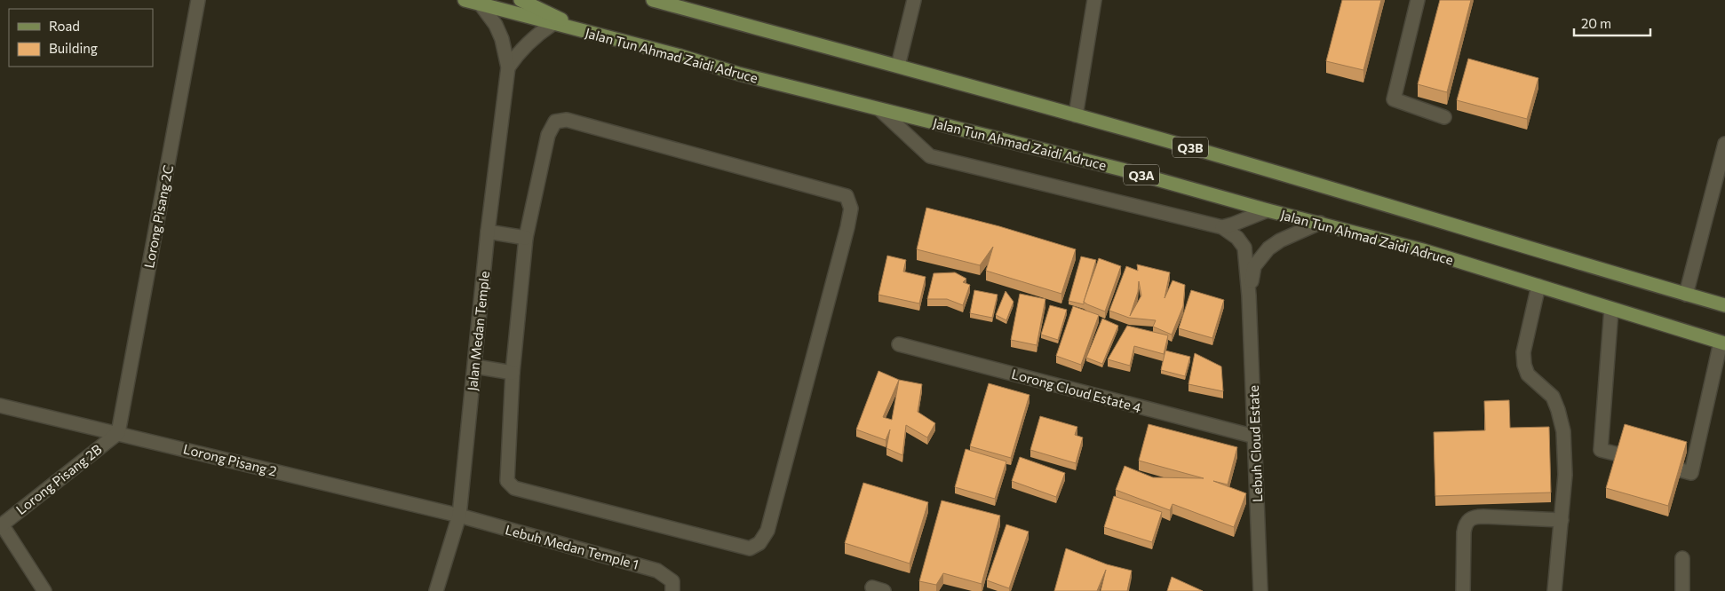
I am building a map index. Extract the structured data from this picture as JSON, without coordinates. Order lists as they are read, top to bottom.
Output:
{
  "streets": {
    "main road": ["Jalan Tun Ahmad Zaidi Adruce", "Q3B", "Q3A"],
    "street": [
      "Lorong Pisang 2C",
      "Jalan Medan Temple",
      "Lorong Cloud Estate 4",
      "Lebuh Cloud Estate",
      "Lorong Pisang 2",
      "Lorong Pisang 2B",
      "Lebuh Medan Temple 1"
    ]
  },
  "crossings": [
    ["Jalan Tun Ahmad Zaidi Adruce", "Jalan Medan Temple"],
    ["Lorong Pisang 2C", "Lorong Pisang 2"],
    ["Lorong Pisang 2C", "Lorong Pisang 2B"],
    ["Jalan Medan Temple", "Lorong Pisang 2"],
    ["Jalan Medan Temple", "Lebuh Medan Temple 1"],
    ["Lorong Cloud Estate 4", "Lebuh Cloud Estate"],
    ["Lorong Pisang 2", "Lorong Pisang 2B"],
    ["Lorong Pisang 2", "Lebuh Medan Temple 1"]
  ],
  "legend": ["Road", "Building"],
  "scale_bar": "20 m"
}
